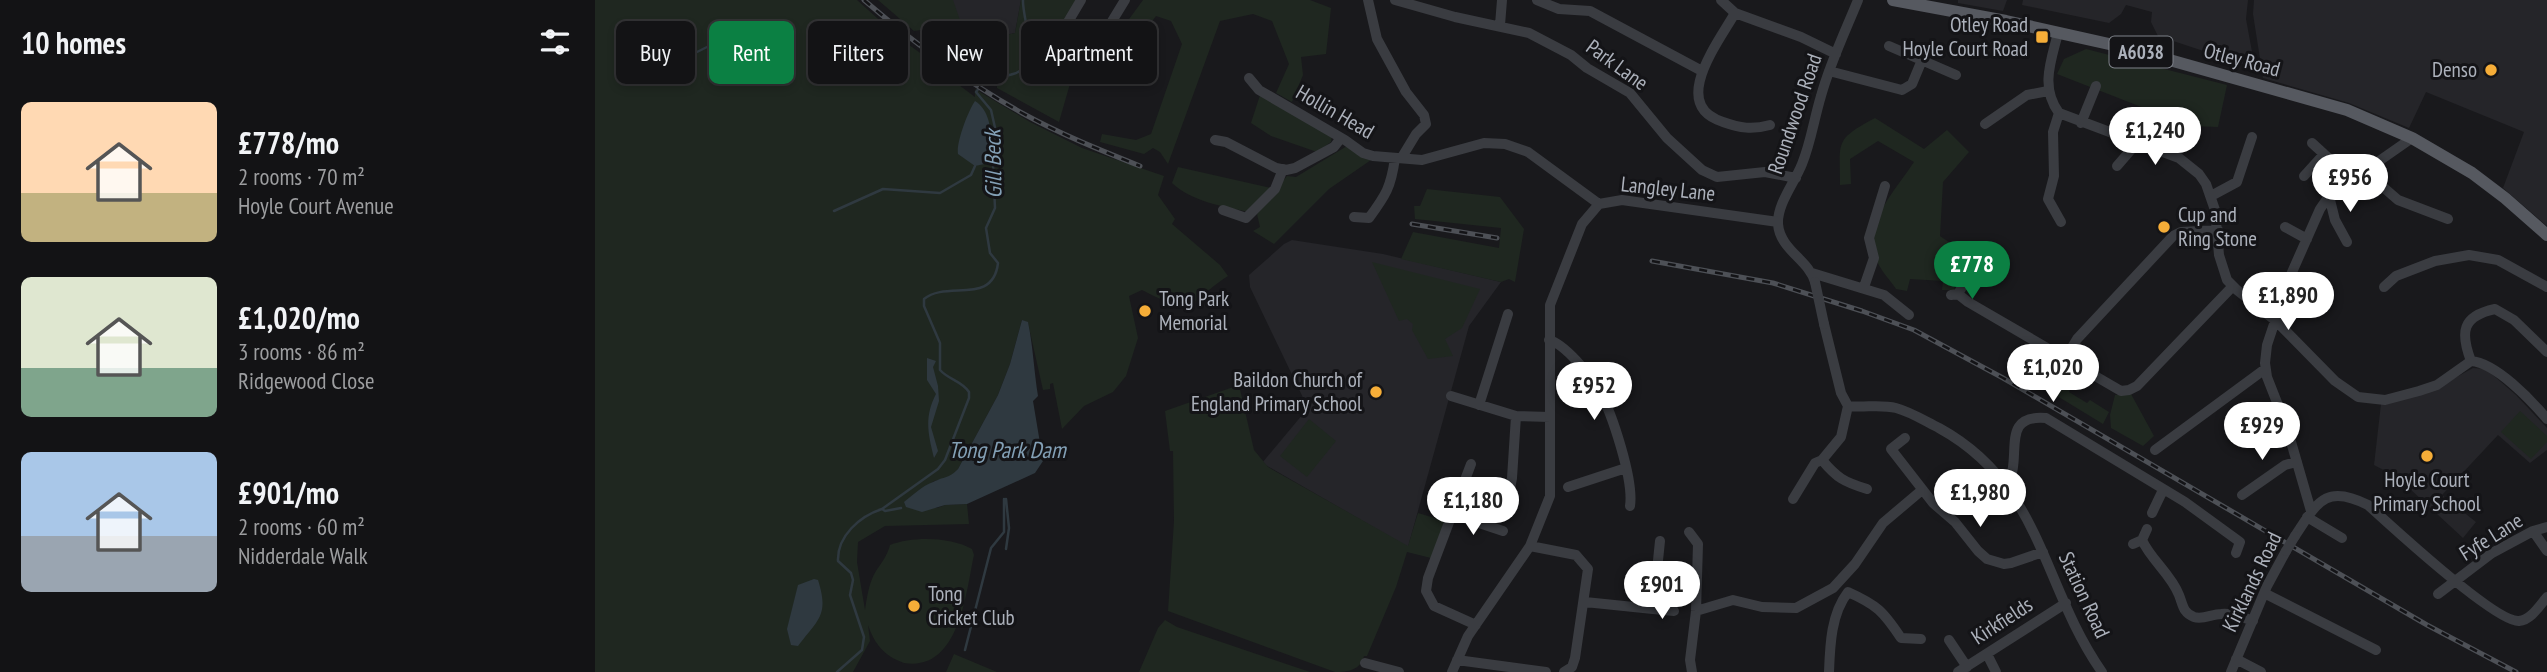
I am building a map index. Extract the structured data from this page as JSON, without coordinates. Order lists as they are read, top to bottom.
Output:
{
  "streets": {
    "main road": ["A6038", "Otley Road"],
    "street": [
      "Park Lane",
      "Hollin Head",
      "Roundwood Road",
      "Langley Lane",
      "Fyfe Lane",
      "Kirklands Road",
      "Station Road",
      "Kirkfields"
    ]
  },
  "crossings": [
    ["Park Lane", "Roundwood Road"],
    ["Hollin Head", "Langley Lane"],
    ["Roundwood Road", "Langley Lane"],
    ["Station Road", "Kirkfields"]
  ],
  "water": ["Gill Beck", "Tong Park Dam"],
  "places": {
    "transit": ["Otley Road Hoyle Court Road"],
    "other": [
      "Denso",
      "Cup and Ring Stone",
      "Tong Park Memorial",
      "Baildon Church of England Primary School",
      "Hoyle Court Primary School",
      "Tong Cricket Club"
    ]
  },
  "page": {
    "heading": "10 homes",
    "chip": [
      "Buy",
      "Rent",
      "Filters",
      "New",
      "Apartment"
    ],
    "list": [
      {
        "name": "£778/mo",
        "note": "2 rooms · 70 m² · Hoyle Court Avenue"
      },
      {
        "name": "£1,020/mo",
        "note": "3 rooms · 86 m² · Ridgewood Close"
      },
      {
        "name": "£901/mo",
        "note": "2 rooms · 60 m² · Nidderdale Walk"
      }
    ],
    "price": [
      "£1,240",
      "£956",
      "£778",
      "£1,890",
      "£1,020",
      "£952",
      "£929",
      "£1,980",
      "£1,180",
      "£901"
    ]
  }
}
